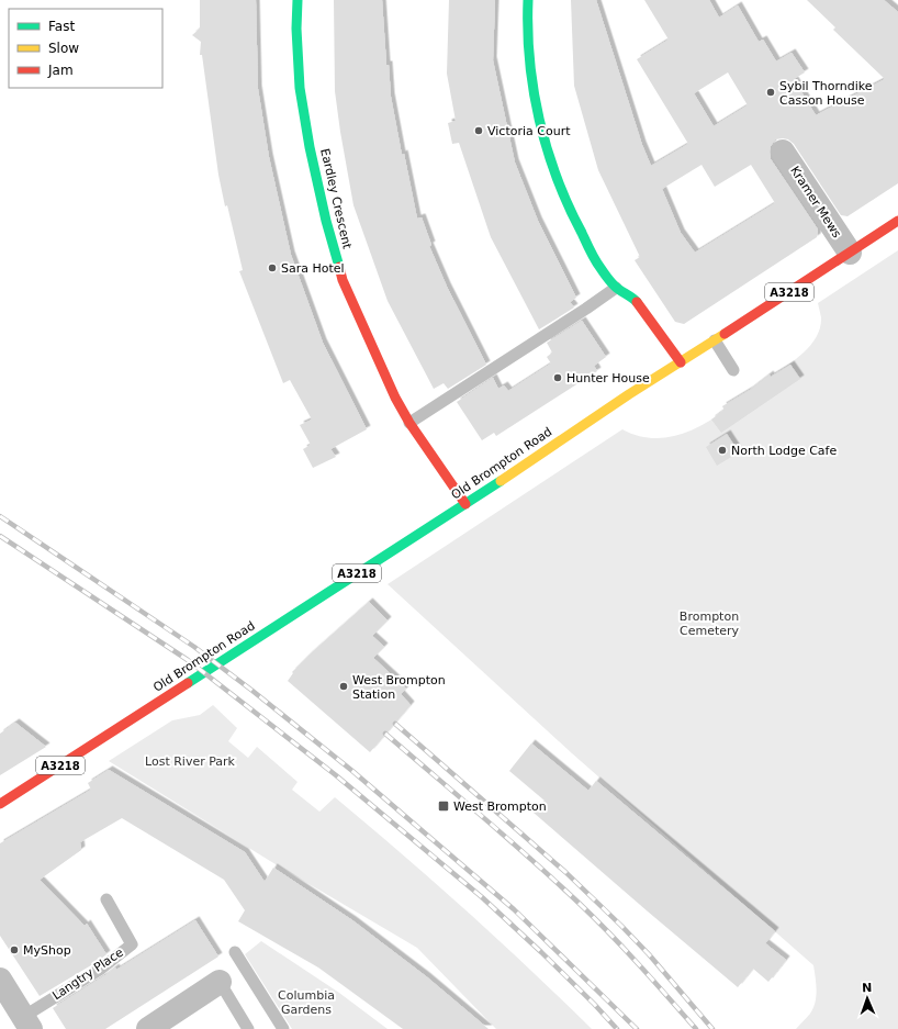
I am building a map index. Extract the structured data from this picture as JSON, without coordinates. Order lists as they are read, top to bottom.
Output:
{
  "streets": {
    "main road": ["Eardley Crescent", "A3218", "Old Brompton Road"],
    "street": ["Kramer Mews"],
    "lane": ["Langtry Place"]
  },
  "crossings": [
    ["Eardley Crescent", "Old Brompton Road"],
    ["Kramer Mews", "Old Brompton Road"]
  ],
  "parks": ["Brompton Cemetery", "Lost River Park", "Columbia Gardens"],
  "places": {
    "other": [
      "Sybil Thorndike Casson House",
      "Victoria Court",
      "Sara Hotel",
      "Hunter House",
      "North Lodge Cafe",
      "West Brompton Station",
      "MyShop"
    ],
    "transit": ["West Brompton"]
  },
  "legend": ["Fast", "Slow", "Jam"],
  "north": "top"
}
